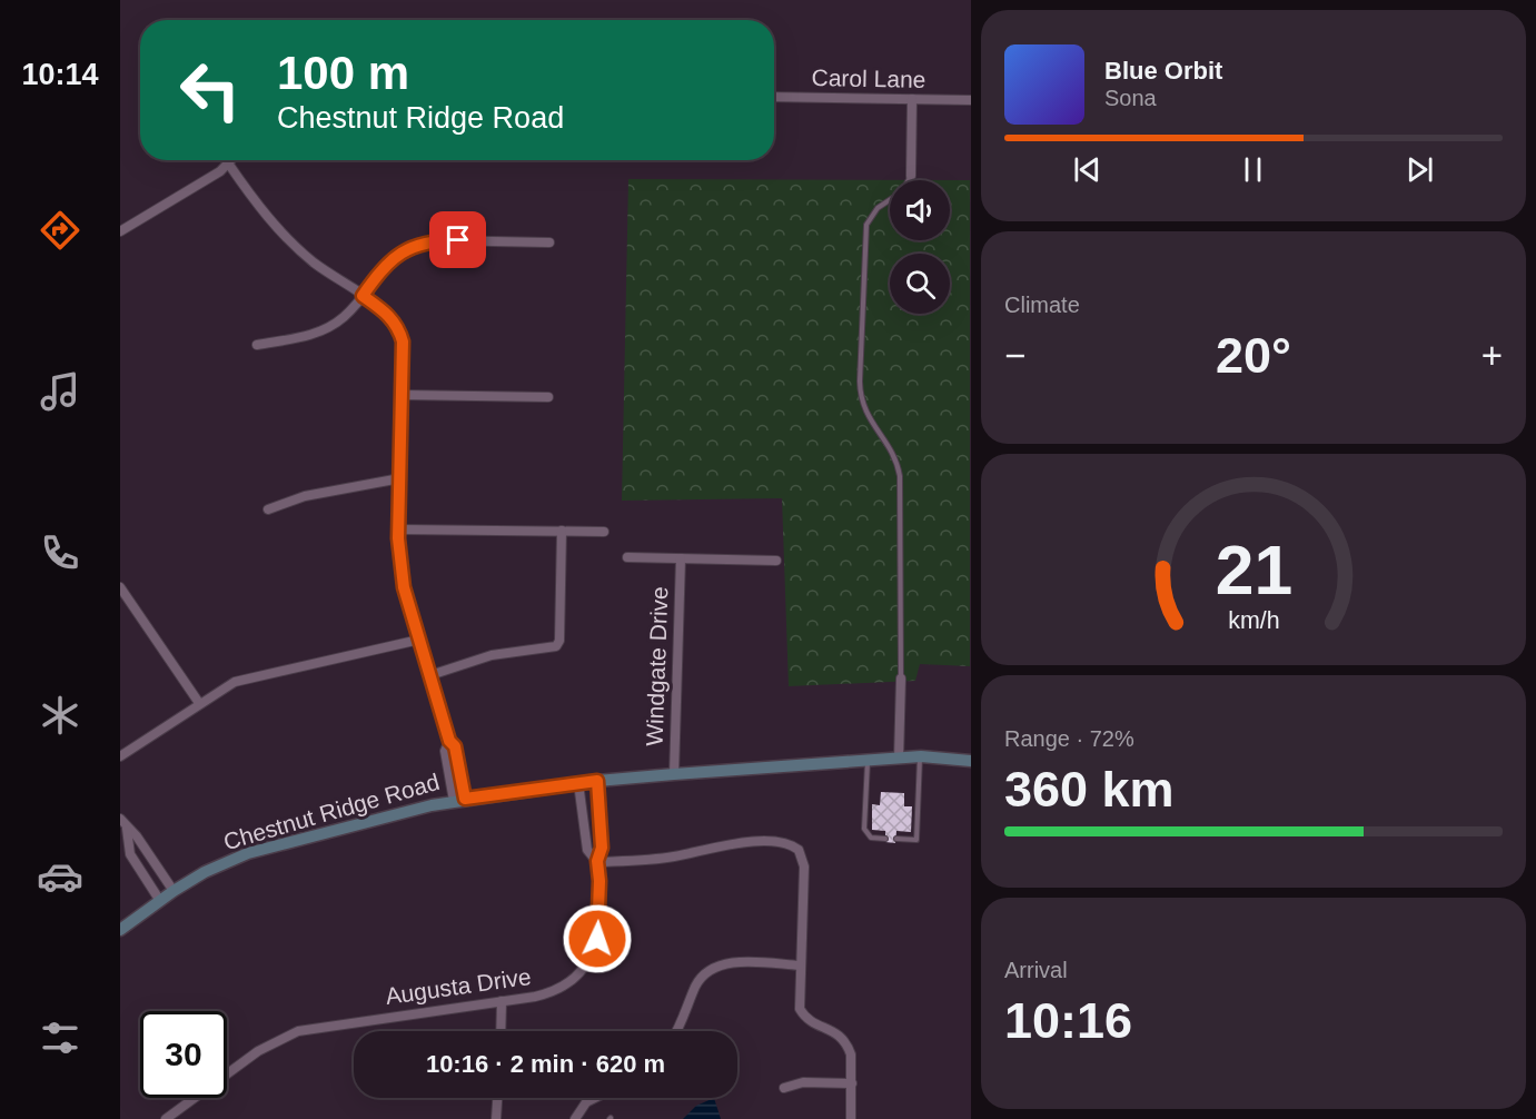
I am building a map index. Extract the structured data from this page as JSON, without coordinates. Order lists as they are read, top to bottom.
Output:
{
  "streets": {
    "street": [
      "Carol Lane",
      "Windgate Drive",
      "Chestnut Ridge Road",
      "Augusta Drive"
    ]
  },
  "crossings": [
    ["Windgate Drive", "Chestnut Ridge Road"],
    ["Chestnut Ridge Road", "Augusta Drive"]
  ],
  "page": {
    "tabs": "10:14",
    "turn": ["100 m", "Chestnut Ridge Road"],
    "song": ["Blue Orbit", "Sona"],
    "tile": [
      "Climate",
      ["Range · 72%", "360 km"],
      ["Arrival", "10:16"]
    ],
    "heat": ["−", "20°", "+"],
    "limit": "30",
    "trip": "10:16 · 2 min · 620 m",
    "gauge": ["21", "km/h"]
  }
}
